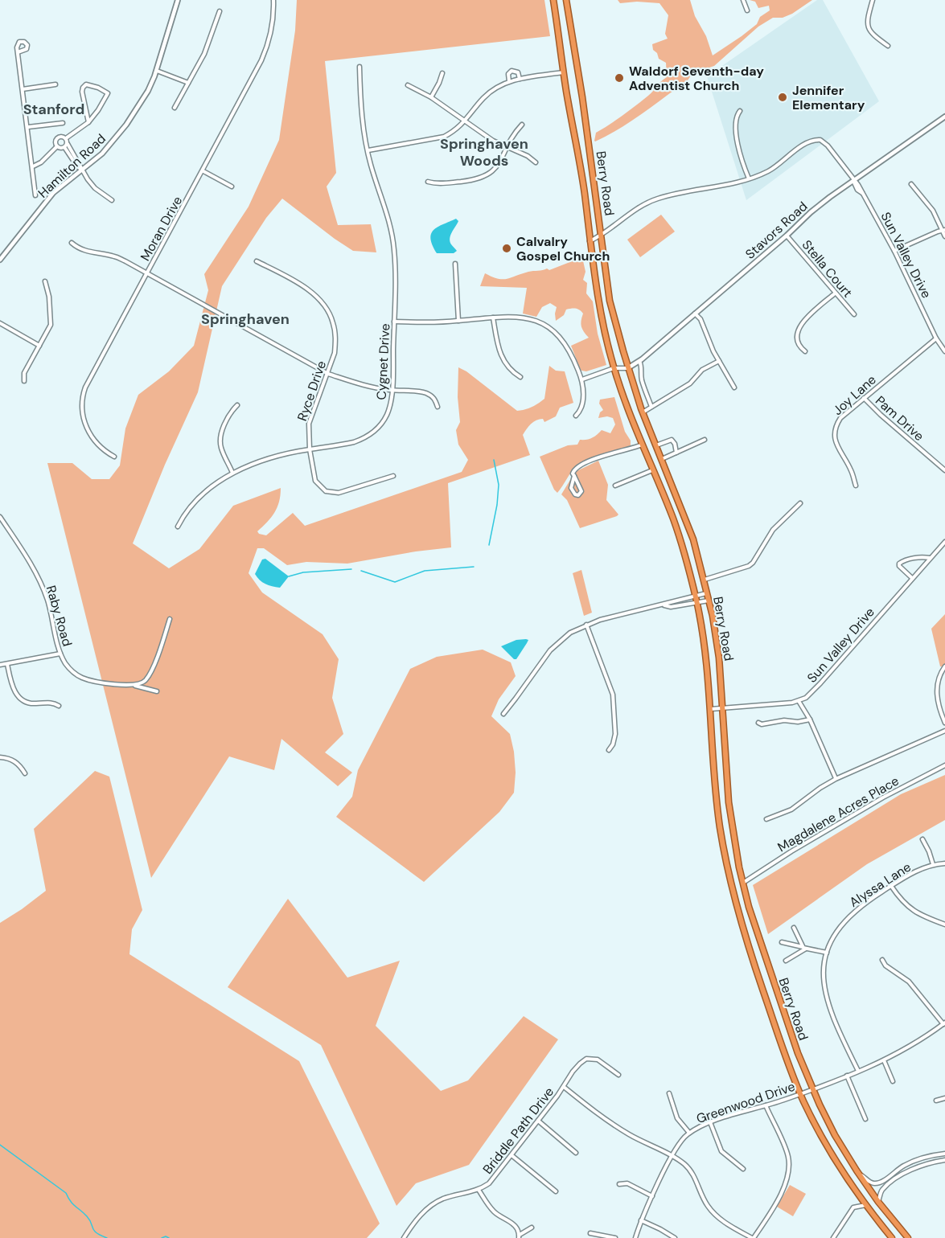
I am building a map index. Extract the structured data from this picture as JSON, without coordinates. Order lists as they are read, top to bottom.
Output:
{
  "streets": {
    "highway": ["Berry Road"],
    "street": [
      "Hamilton Road",
      "Moran Drive",
      "Stavors Road",
      "Sun Valley Drive",
      "Stella Court",
      "Cygnet Drive",
      "Ryce Drive",
      "Joy Lane",
      "Pam Drive",
      "Raby Road",
      "Magdalene Acres Place",
      "Alyssa Lane",
      "Greenwood Drive",
      "Briddle Path Drive"
    ]
  },
  "crossings": [
    ["Berry Road", "Stavors Road"],
    ["Berry Road", "Magdalene Acres Place"],
    ["Berry Road", "Greenwood Drive"],
    ["Stavors Road", "Sun Valley Drive"],
    ["Stavors Road", "Stella Court"],
    ["Sun Valley Drive", "Joy Lane"],
    ["Cygnet Drive", "Ryce Drive"],
    ["Joy Lane", "Pam Drive"],
    ["Alyssa Lane", "Greenwood Drive"]
  ],
  "districts": ["Stanford", "Springhaven Woods", "Springhaven"],
  "places": ["Waldorf Seventh-day Adventist Church", "Jennifer Elementary", "Calvalry Gospel Church"]
}
